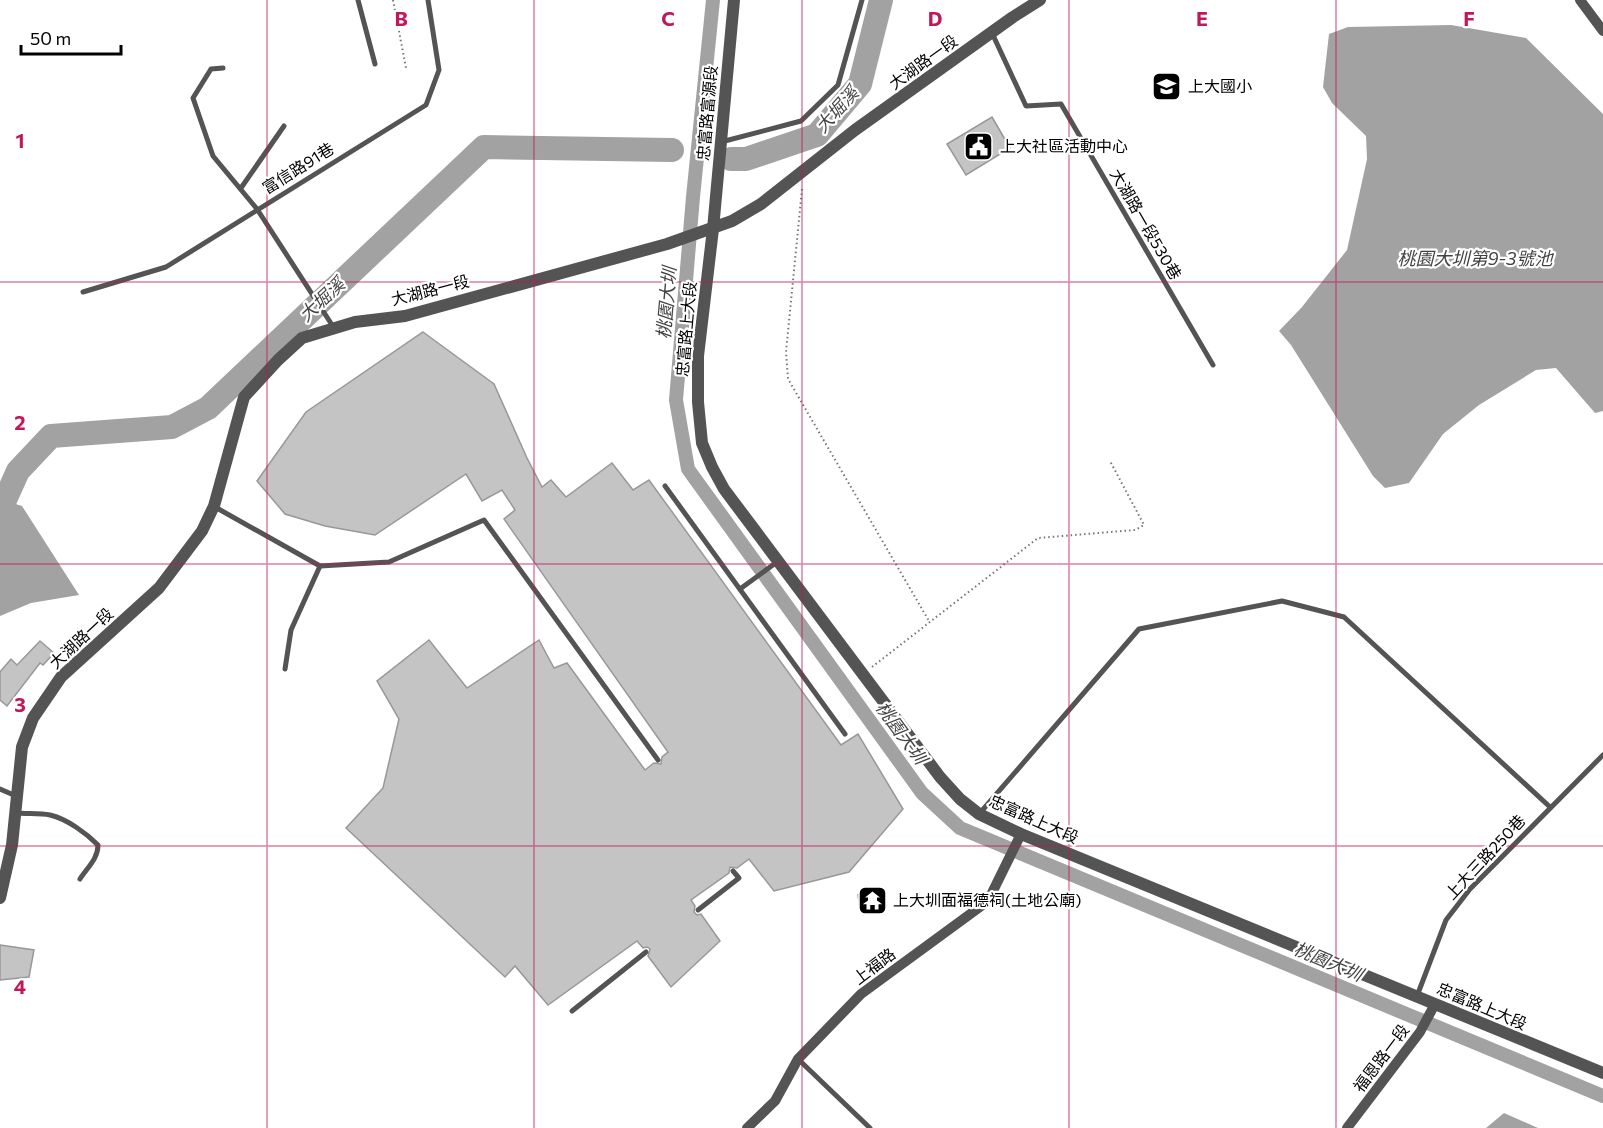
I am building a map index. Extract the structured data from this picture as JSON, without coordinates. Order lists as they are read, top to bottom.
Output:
{
  "streets": {
    "street": [
      "大湖路一段",
      "忠富路富源段",
      "忠富路上大段",
      "上福路",
      "福恩路一段"
    ],
    "lane": ["富信路91巷", "大湖路一段530巷", "上大三路250巷"]
  },
  "crossings": [
    ["大湖路一段", "忠富路富源段"],
    ["大湖路一段", "大湖路一段530巷"],
    ["大湖路一段", "忠富路上大段"],
    ["忠富路富源段", "忠富路上大段"],
    ["忠富路上大段", "上大三路250巷"],
    ["忠富路上大段", "上福路"],
    ["忠富路上大段", "福恩路一段"]
  ],
  "water": ["大堀溪", "桃園大圳第9-3號池", "桃園大圳"],
  "places": {
    "school or university": ["上大國小"],
    "public building": ["上大社區活動中心"],
    "temple": ["上大圳面福德祠(土地公廟)"]
  },
  "scale_bar": "50 m",
  "grid": {
    "columns": [
      "B",
      "C",
      "D",
      "E",
      "F"
    ],
    "rows": [
      "1",
      "2",
      "3",
      "4"
    ]
  }
}
